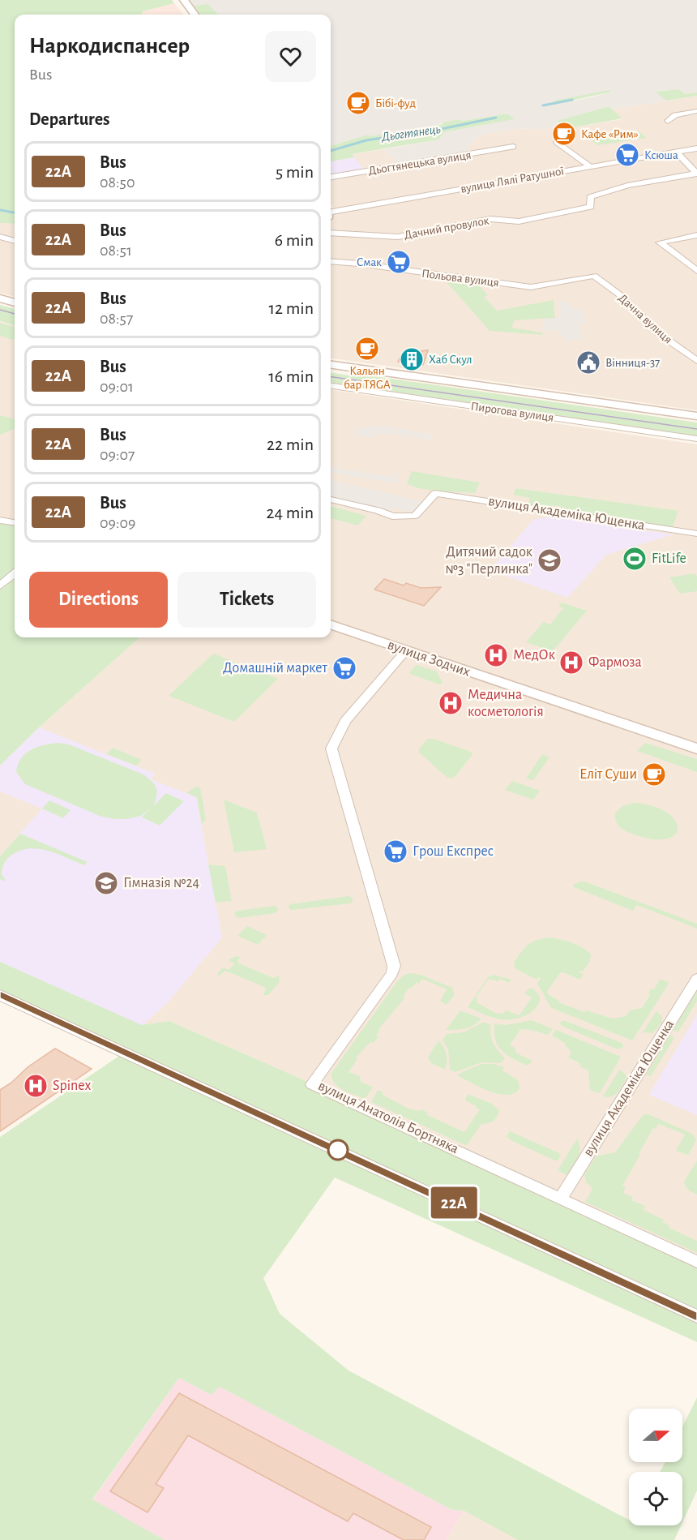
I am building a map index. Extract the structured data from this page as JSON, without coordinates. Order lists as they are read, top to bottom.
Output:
{
  "streets": {
    "main road": ["Пирогова вулиця", "вулиця Зодчих"],
    "street": [
      "Дьогтянецька вулиця",
      "вулиця Лялі Ратушної",
      "Дачний провулок",
      "Польова вулиця",
      "Дачна вулиця",
      "вулиця Академіка Ющенка",
      "вулиця Анатолія Бортняка"
    ]
  },
  "crossings": [
    ["Польова вулиця", "Дачна вулиця"],
    ["вулиця Академіка Ющенка", "вулиця Анатолія Бортняка"],
    ["вулиця Зодчих", "вулиця Анатолія Бортняка"]
  ],
  "water": ["Дьогтянець"],
  "places": {
    "cafe": [
      "Бібі-фуд",
      "Кафе «Рим»",
      "Кальян бар ТЯGA",
      "Еліт Суши"
    ],
    "supermarket": [
      "Ксюша",
      "Смак",
      "Домашній маркет",
      "Грош Експрес"
    ],
    "building": ["Хаб Скул"],
    "public building": ["Вінниця-37"],
    "sports": ["FitLife"],
    "school or university": ["Дитячий садок №3 \"Перлинка\"", "Гімназія №24"],
    "hospital": [
      "МедОк",
      "Фармоза",
      "Медична косметологія",
      "Spinex"
    ]
  },
  "lines": ["bus line 22А"],
  "north": "right",
  "page": {
    "on_map": "22А",
    "heading": [
      ["Наркодиспансер", "Bus"],
      "Departures"
    ],
    "list": [
      {
        "mark": "22А",
        "name": "Bus",
        "note": "08:50",
        "value": "5 min"
      },
      {
        "mark": "22А",
        "name": "Bus",
        "note": "08:51",
        "value": "6 min"
      },
      {
        "mark": "22А",
        "name": "Bus",
        "note": "08:57",
        "value": "12 min"
      },
      {
        "mark": "22А",
        "name": "Bus",
        "note": "09:01",
        "value": "16 min"
      },
      {
        "mark": "22А",
        "name": "Bus",
        "note": "09:07",
        "value": "22 min"
      },
      {
        "mark": "22А",
        "name": "Bus",
        "note": "09:09",
        "value": "24 min"
      }
    ],
    "buttons": ["Directions", "Tickets"]
  }
}
